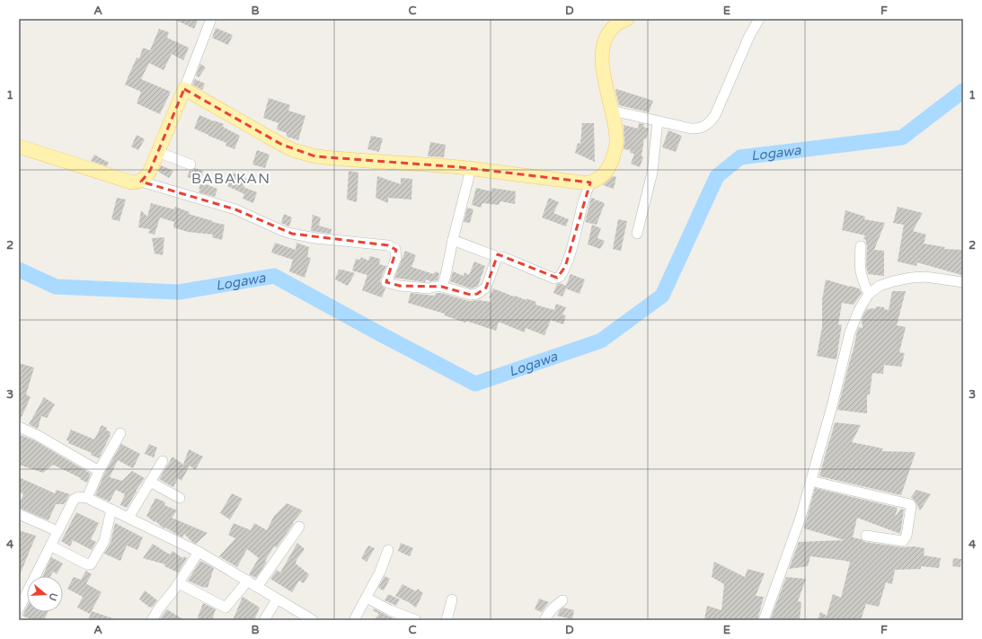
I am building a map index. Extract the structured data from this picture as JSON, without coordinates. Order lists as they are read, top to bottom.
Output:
{
  "districts": ["BABAKAN"],
  "water": ["Logawa"],
  "north": "right",
  "grid": {
    "columns": [
      "A",
      "B",
      "C",
      "D",
      "E",
      "F"
    ],
    "rows": [
      "1",
      "2",
      "3",
      "4"
    ]
  }
}
